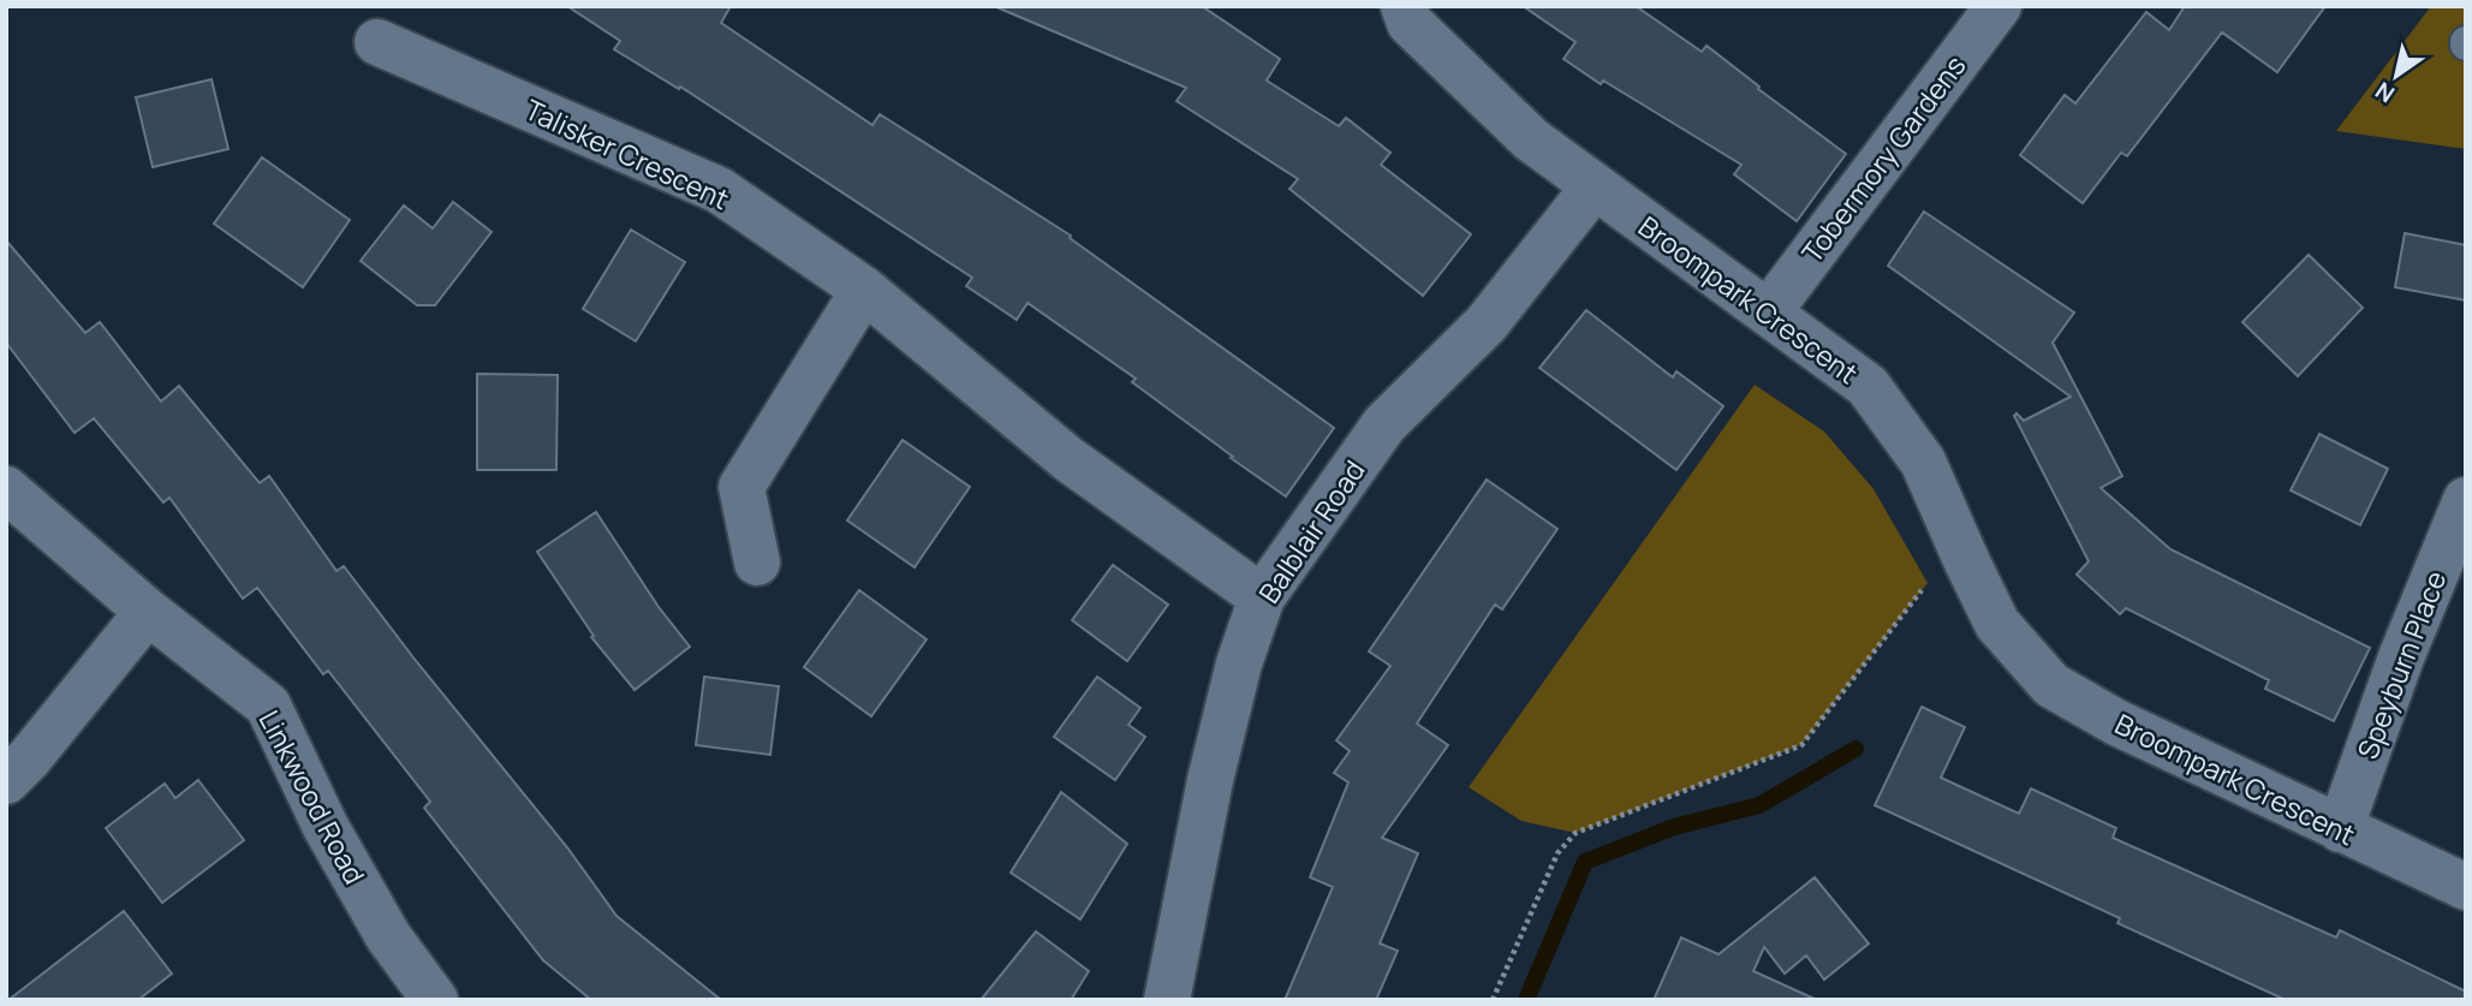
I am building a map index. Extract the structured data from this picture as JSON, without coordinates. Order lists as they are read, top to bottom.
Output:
{
  "streets": {
    "street": [
      "Talisker Crescent",
      "Tobermory Gardens",
      "Broompark Crescent",
      "Balblair Road",
      "Speyburn Place",
      "Linkwood Road"
    ]
  },
  "crossings": [
    ["Talisker Crescent", "Balblair Road"],
    ["Tobermory Gardens", "Broompark Crescent"],
    ["Broompark Crescent", "Balblair Road"],
    ["Broompark Crescent", "Speyburn Place"]
  ],
  "north": "bottom left"
}
